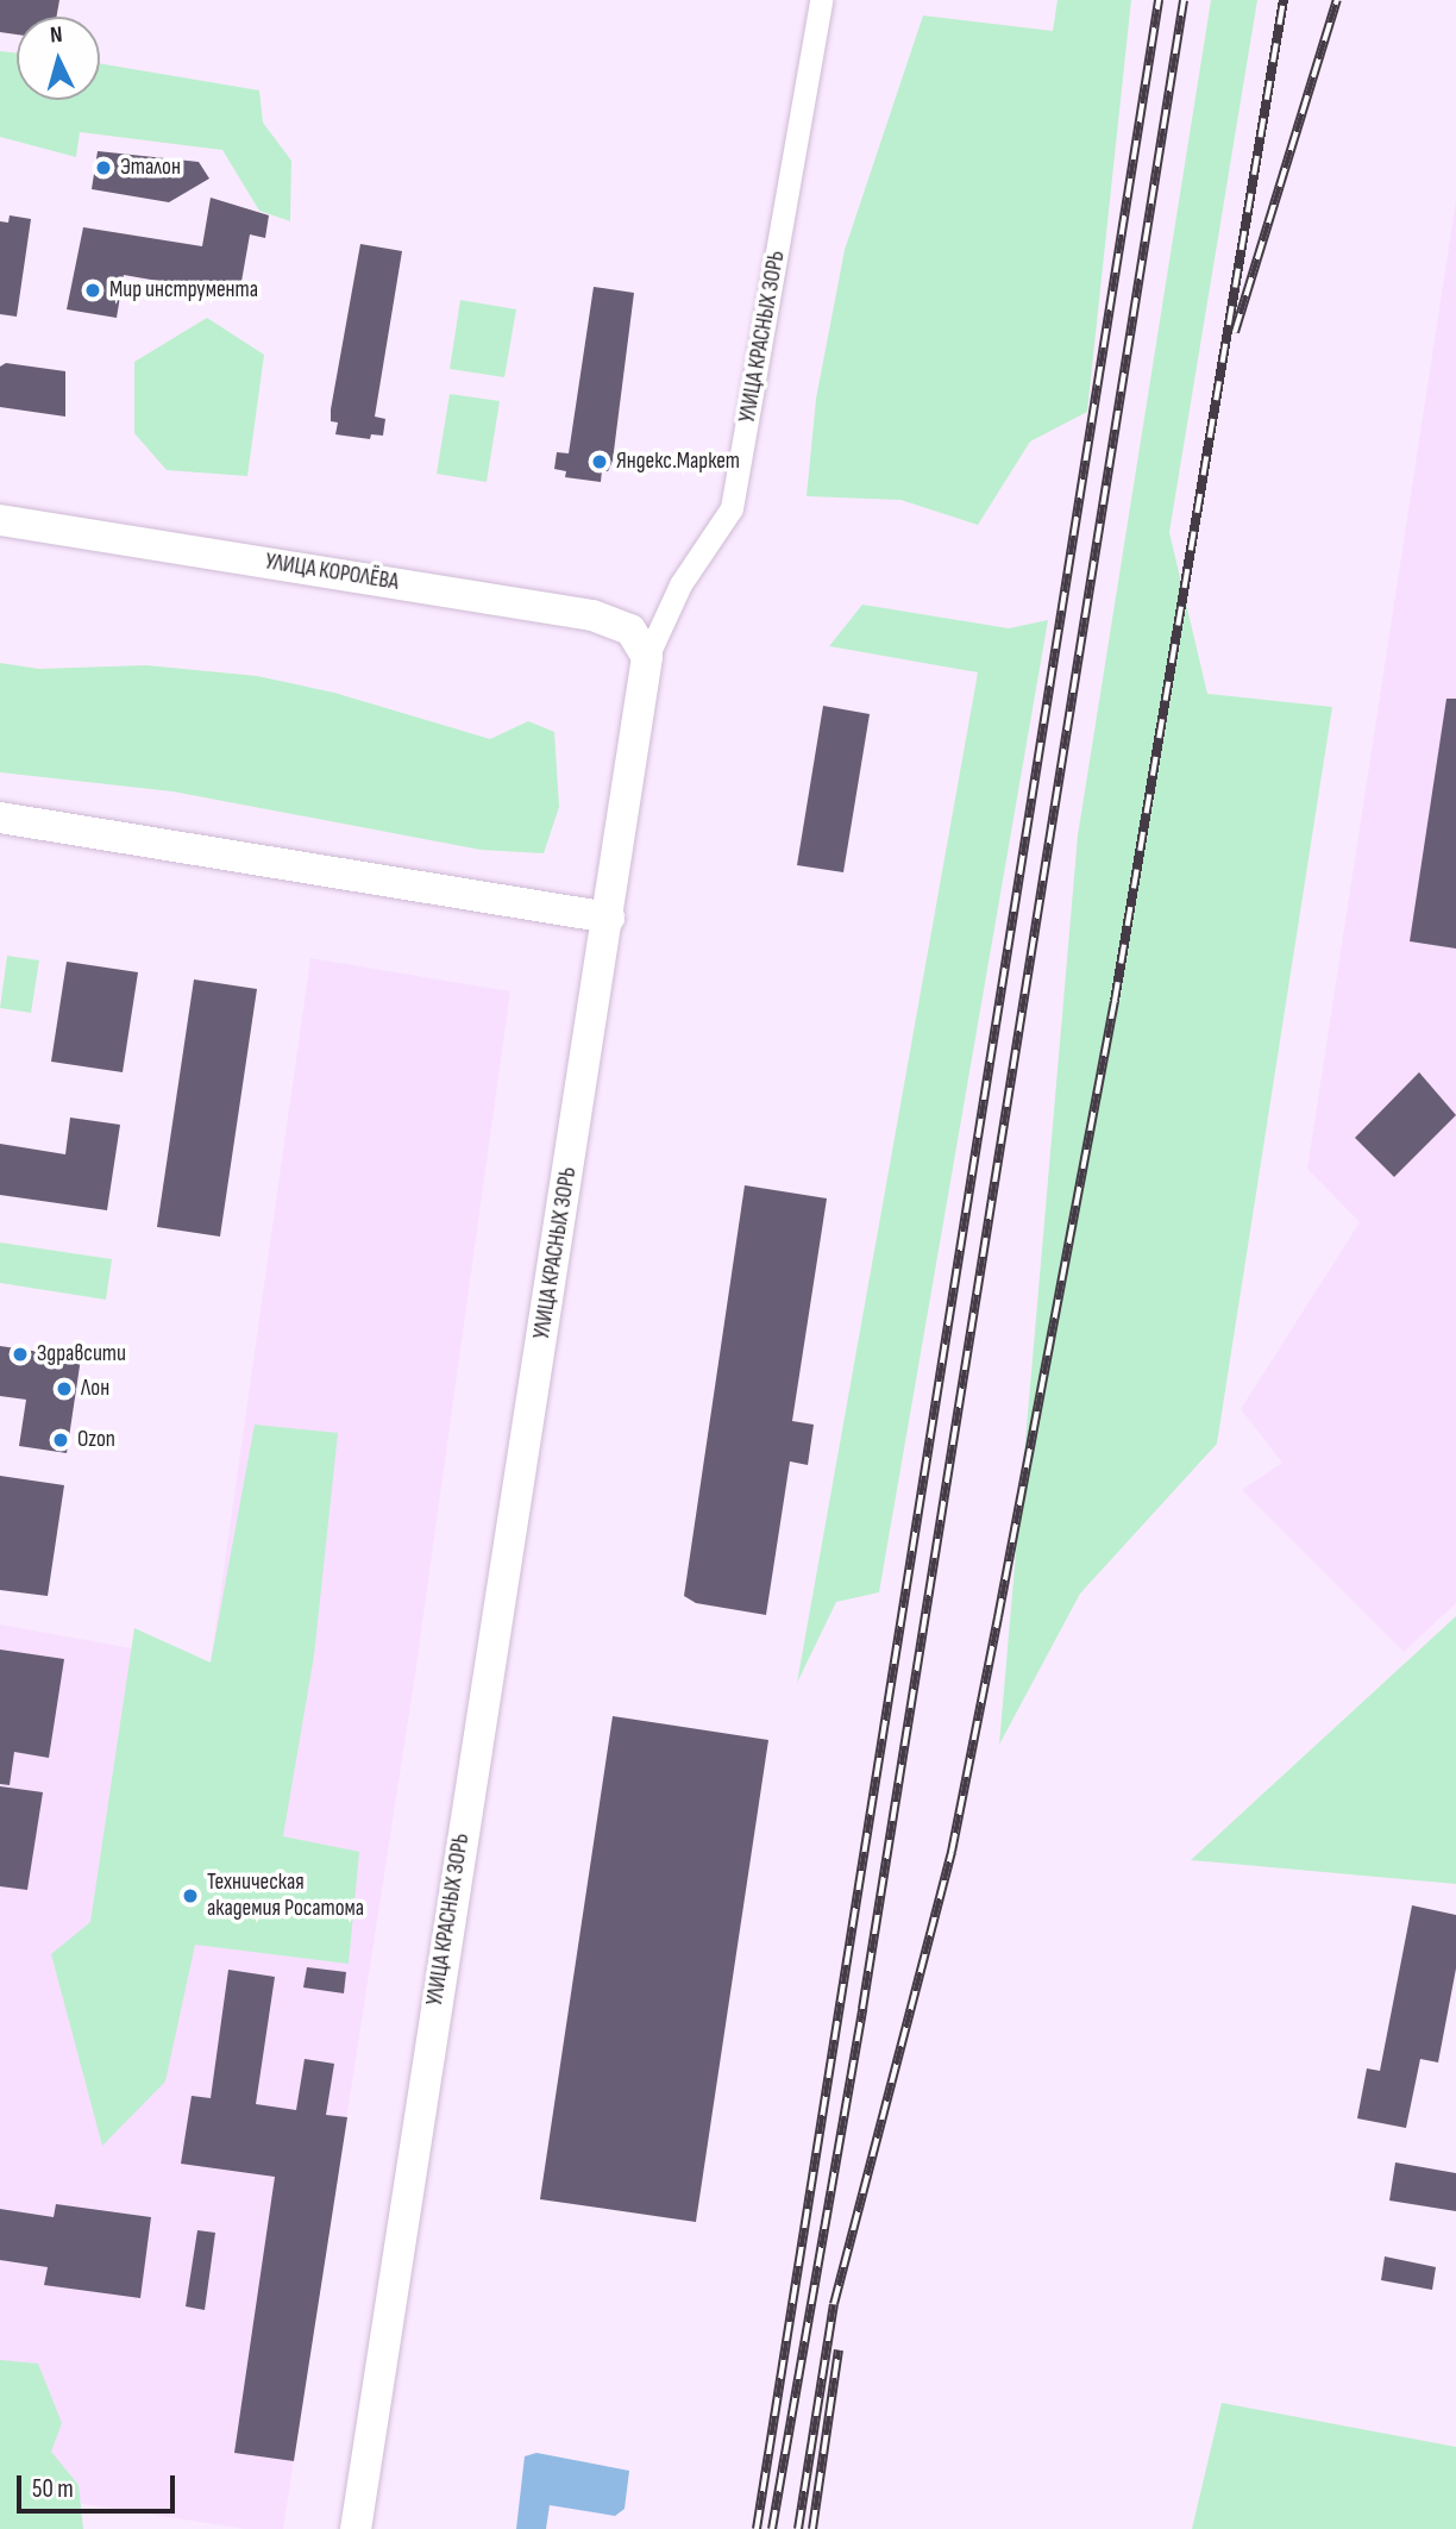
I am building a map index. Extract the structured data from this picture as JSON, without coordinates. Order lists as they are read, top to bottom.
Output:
{
  "streets": {
    "street": ["УЛИЦА КРАСНЫХ ЗОРЬ", "УЛИЦА КОРОЛЁВА"]
  },
  "crossings": [
    ["УЛИЦА КРАСНЫХ ЗОРЬ", "УЛИЦА КОРОЛЁВА"]
  ],
  "places": [
    "Эталон",
    "Мир инструмента",
    "Яндекс.Маркет",
    "Здравсити",
    "Лон",
    "Ozon",
    "Техническая академия Росатома"
  ],
  "scale_bar": "50 m",
  "north": "top"
}
